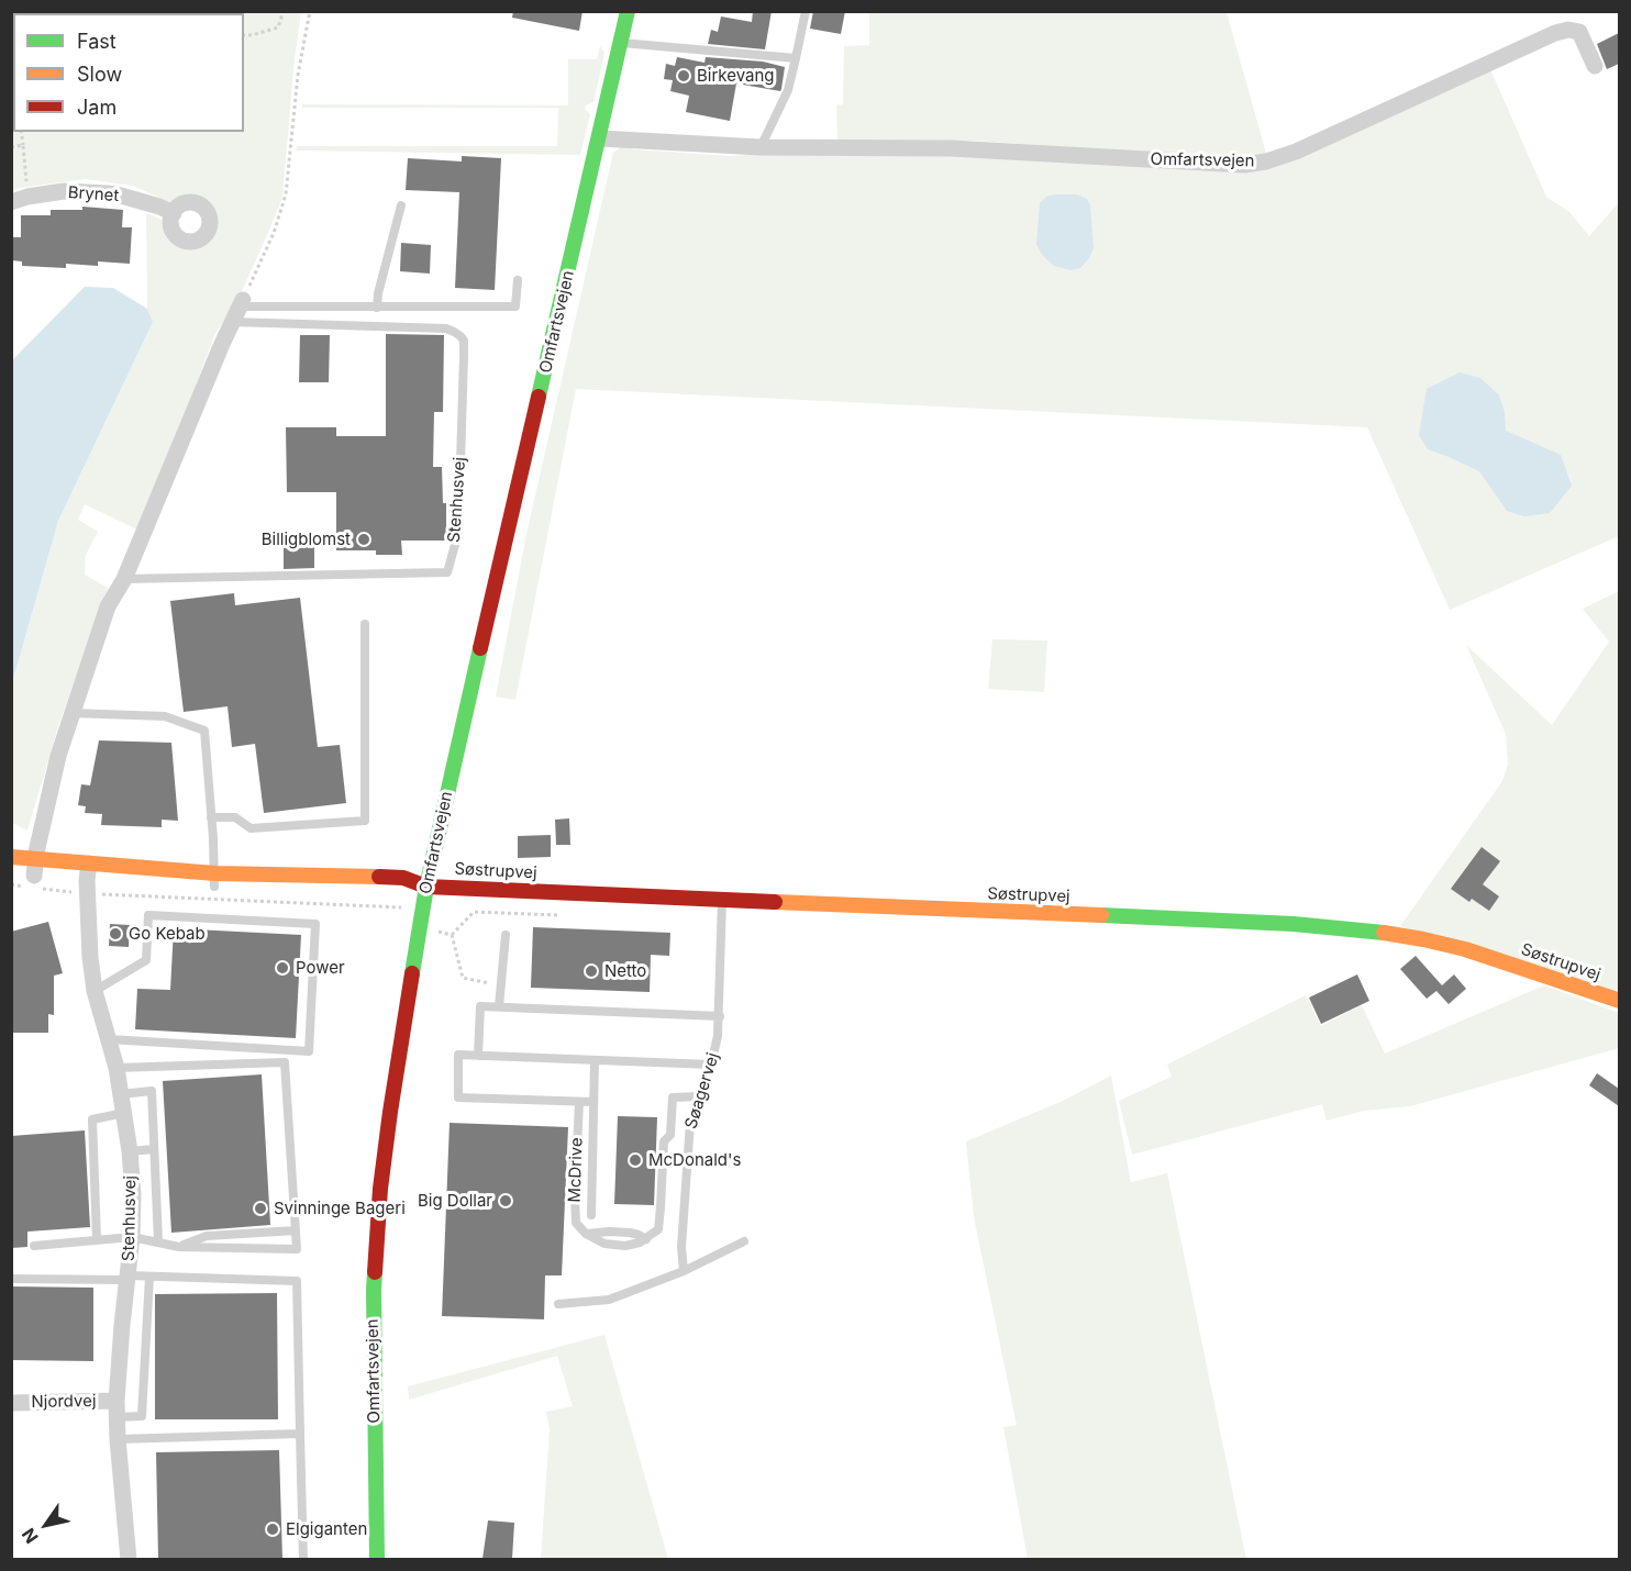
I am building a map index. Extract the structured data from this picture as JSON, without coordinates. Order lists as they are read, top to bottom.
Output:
{
  "streets": {
    "street": [
      "Omfartsvejen",
      "Brynet",
      "Stenhusvej",
      "Søstrupvej",
      "Njordvej"
    ],
    "lane": ["Søagervej", "McDrive"]
  },
  "crossings": [
    ["Omfartsvejen", "Søstrupvej"],
    ["Stenhusvej", "Njordvej"],
    ["Søstrupvej", "Søagervej"],
    ["Søagervej", "McDrive"]
  ],
  "places": [
    "Birkevang",
    "Billigblomst",
    "Go Kebab",
    "Power",
    "Netto",
    "McDonald's",
    "Big Dollar",
    "Svinninge Bageri",
    "Elgiganten"
  ],
  "legend": ["Fast", "Slow", "Jam"],
  "north": "bottom left"
}
